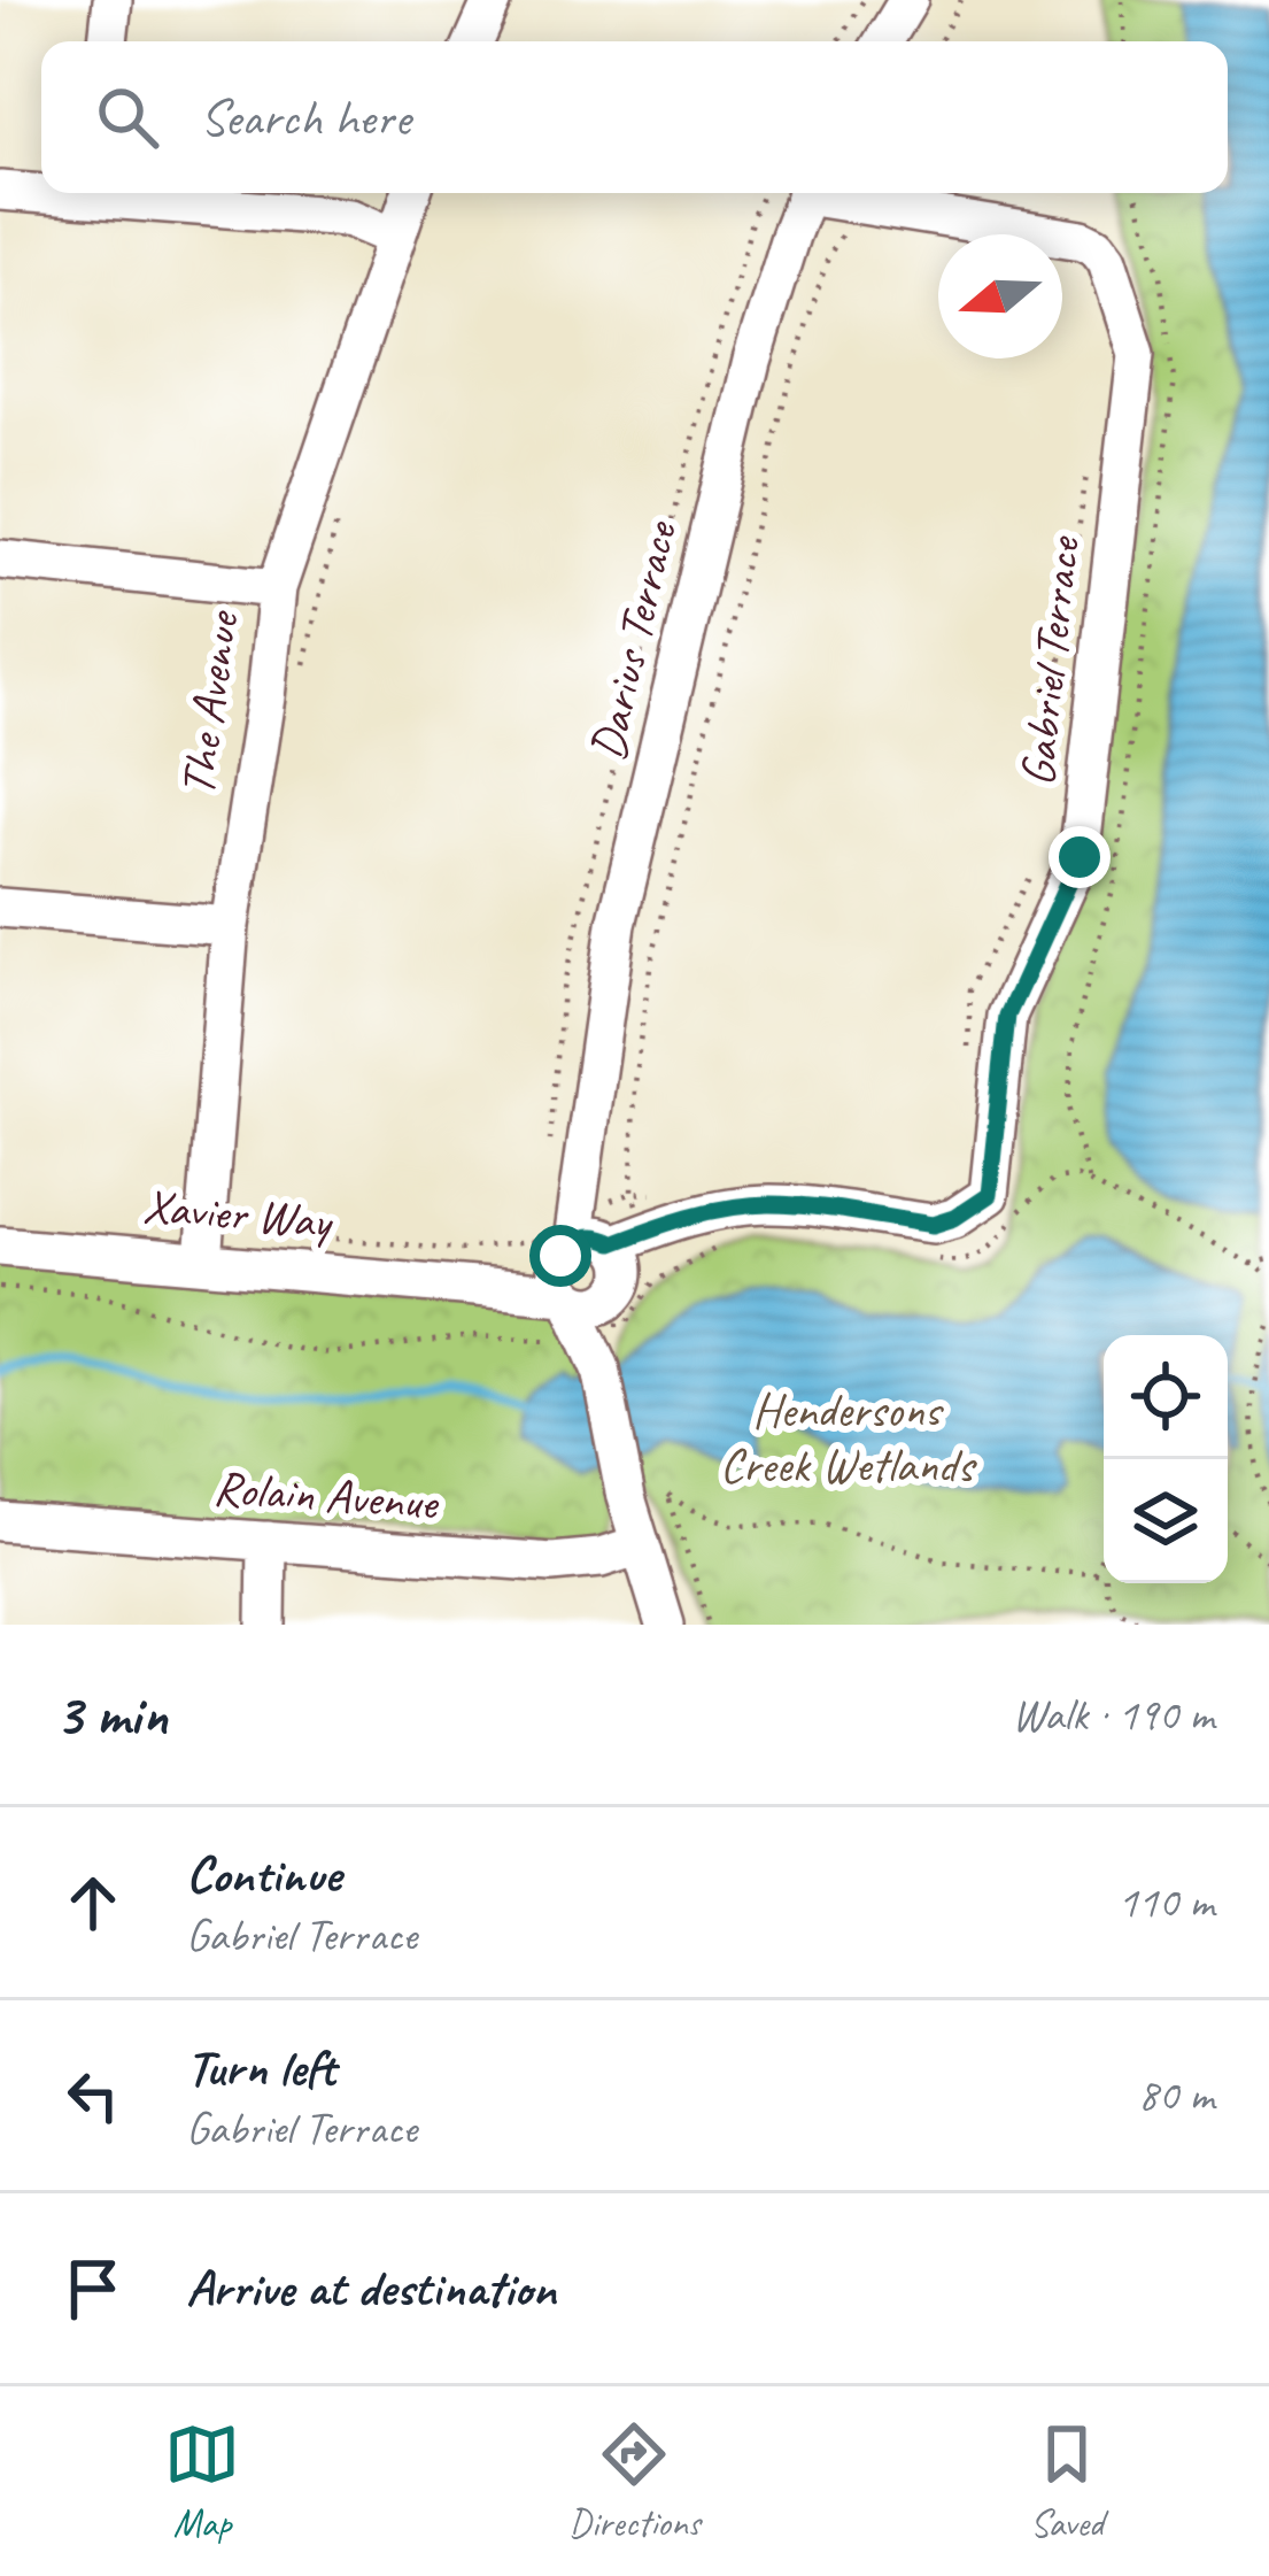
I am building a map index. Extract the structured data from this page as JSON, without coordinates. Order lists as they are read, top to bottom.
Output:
{
  "streets": {
    "street": [
      "Darius Terrace",
      "Gabriel Terrace",
      "The Avenue",
      "Xavier Way",
      "Rolain Avenue"
    ]
  },
  "crossings": [
    ["Darius Terrace", "Gabriel Terrace"],
    ["Darius Terrace", "Xavier Way"],
    ["Darius Terrace", "Rolain Avenue"],
    ["Gabriel Terrace", "Xavier Way"],
    ["The Avenue", "Xavier Way"]
  ],
  "parks": ["Hendersons Creek Wetlands"],
  "north": "left",
  "page": {
    "search": "Search here",
    "heading": ["3 min", "Walk · 190 m"],
    "list": [
      ["Continue", "Gabriel Terrace", "110 m"],
      ["Turn left", "Gabriel Terrace", "80 m"],
      "Arrive at destination"
    ],
    "nav": ["Map", "Directions", "Saved"]
  }
}
